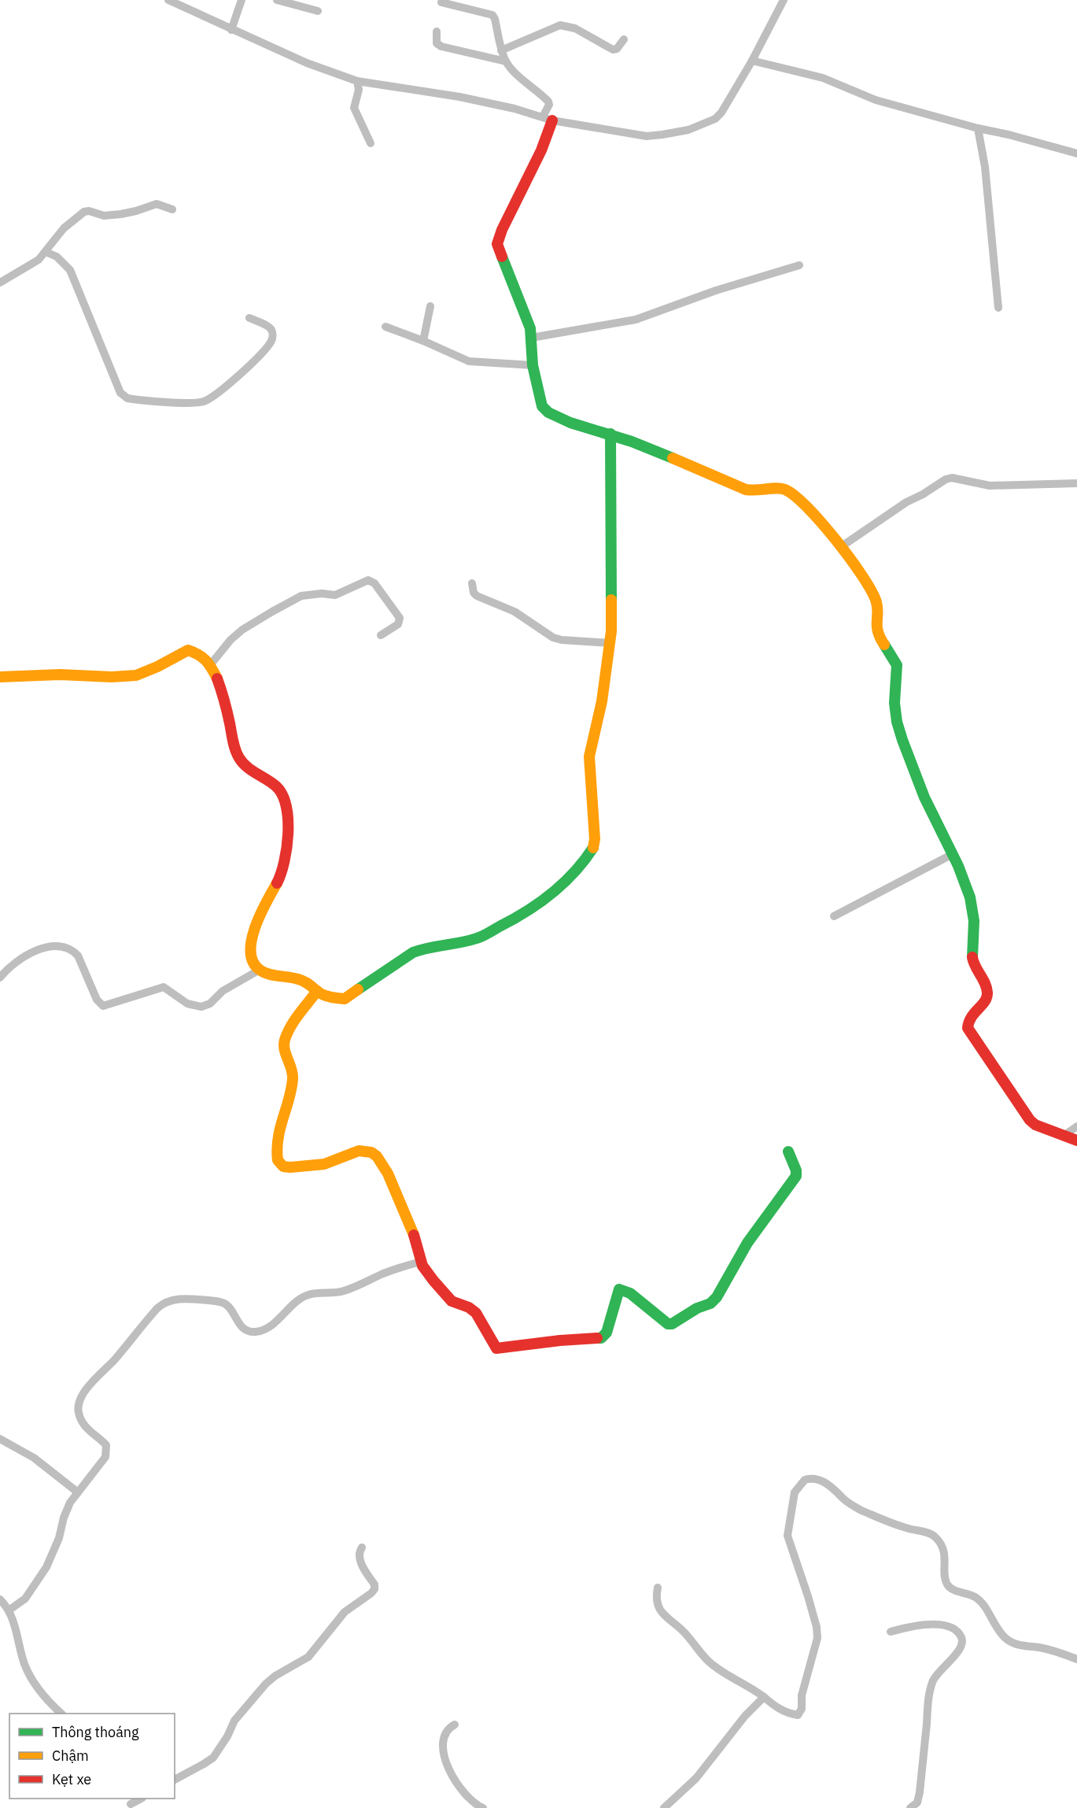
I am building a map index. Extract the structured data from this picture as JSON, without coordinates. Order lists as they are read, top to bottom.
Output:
{
  "legend": ["Thông thoáng", "Chậm", "Kẹt xe"]
}
